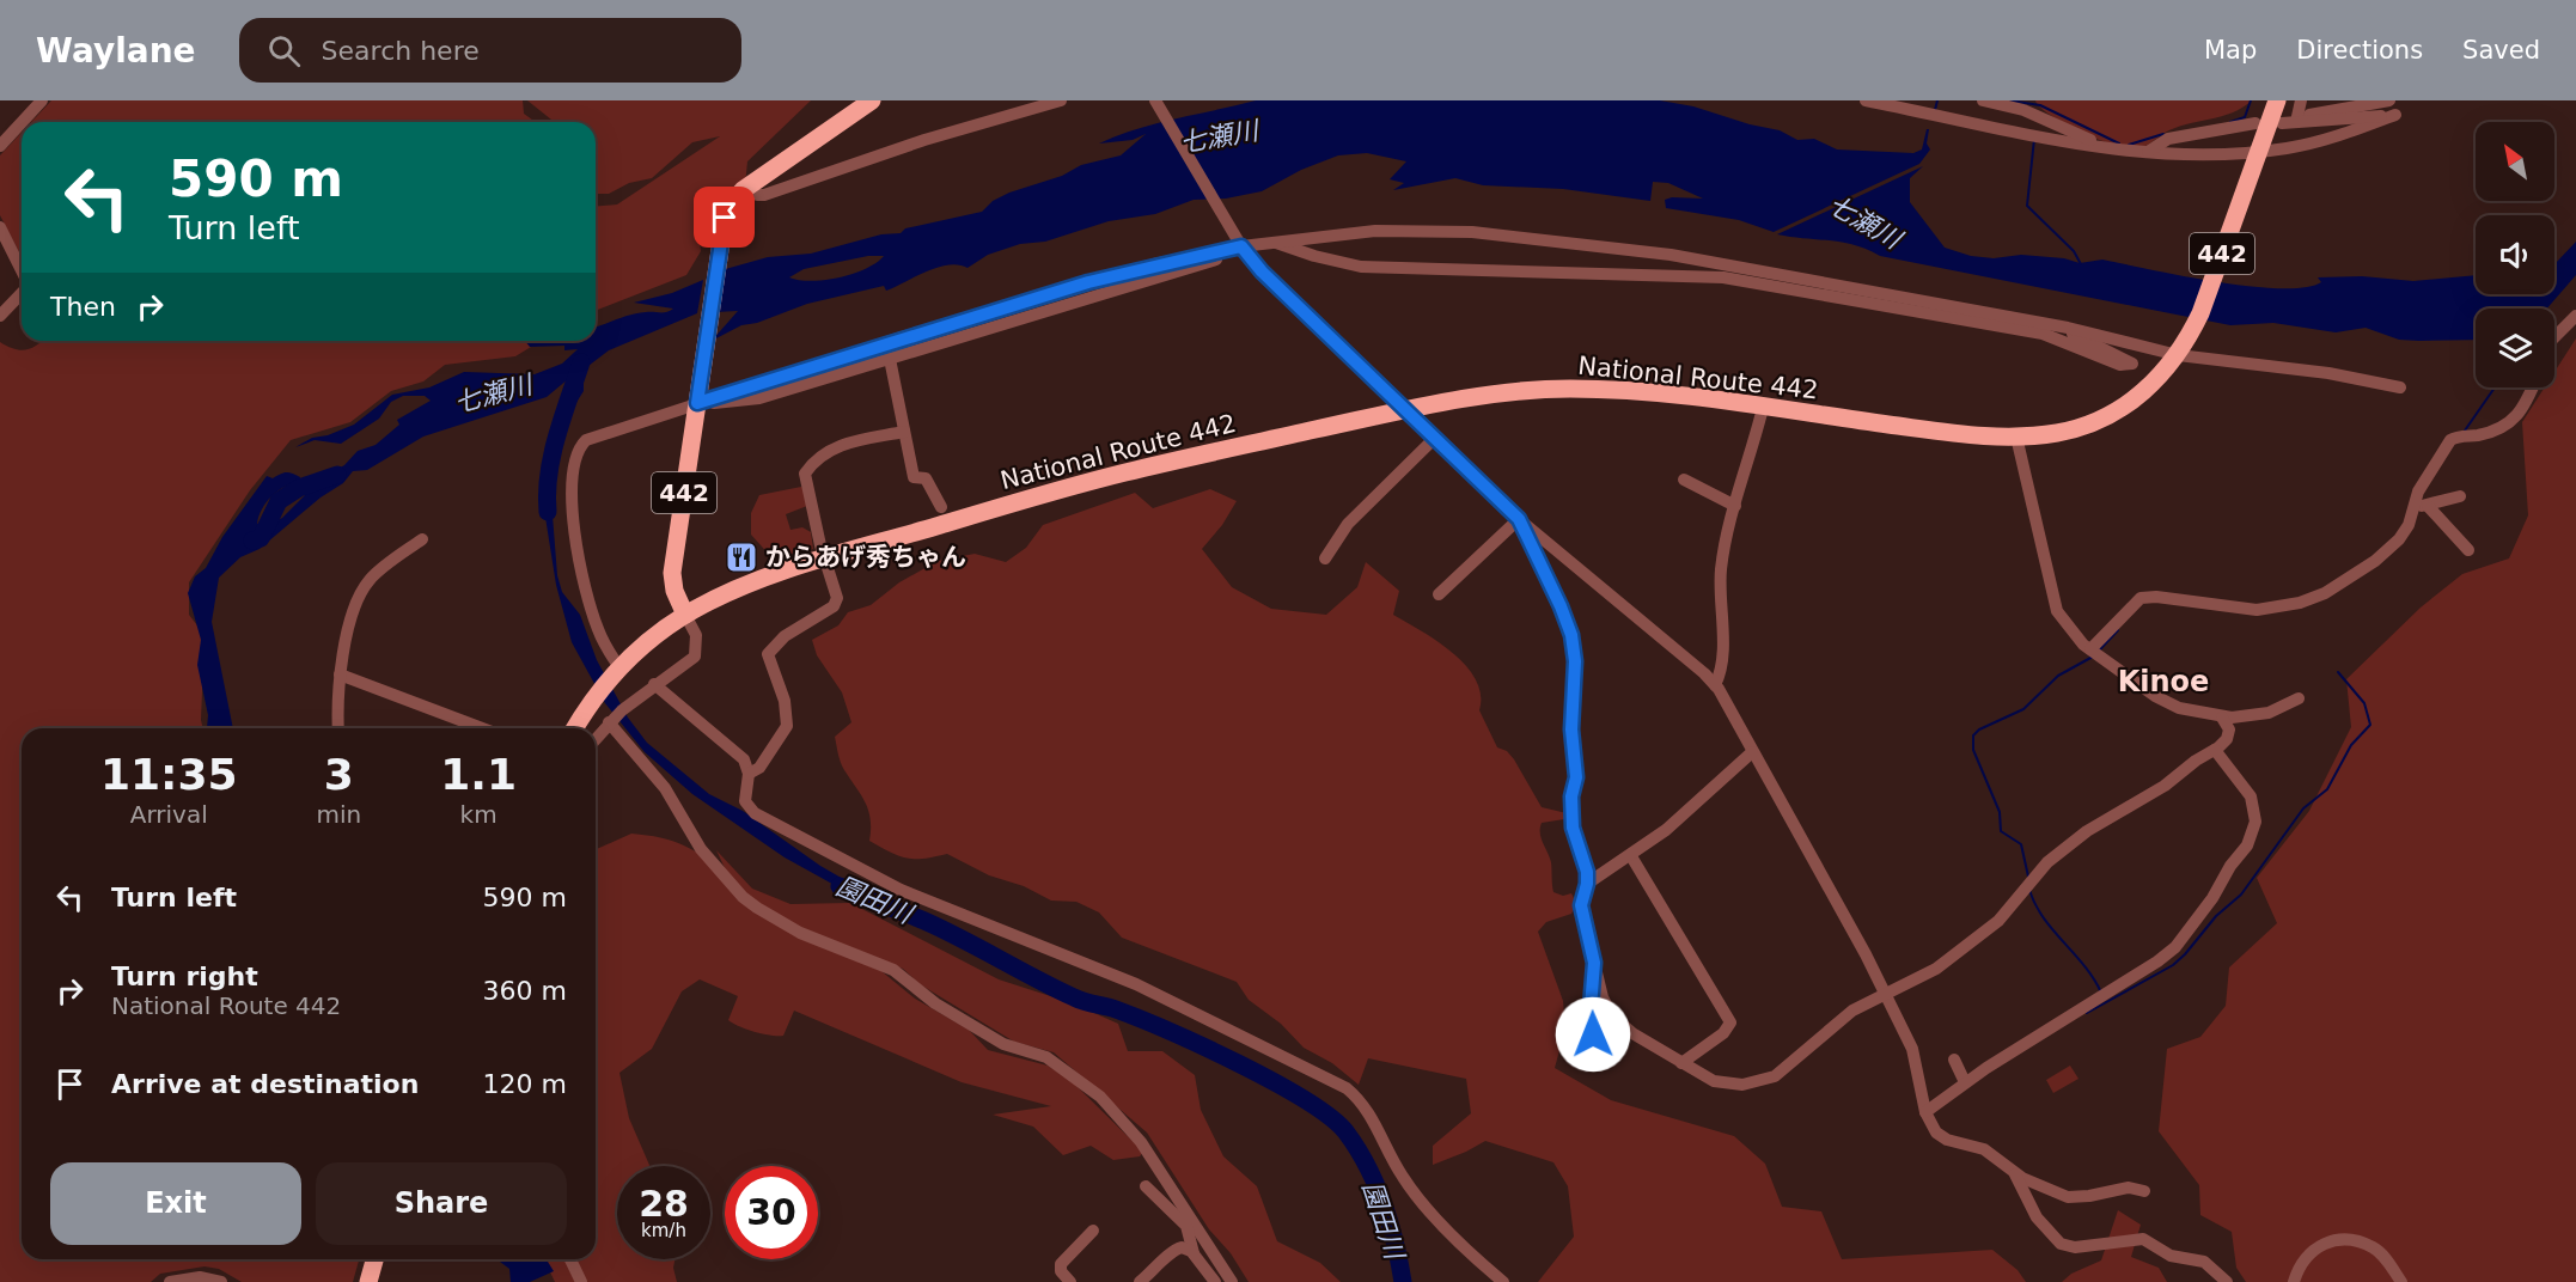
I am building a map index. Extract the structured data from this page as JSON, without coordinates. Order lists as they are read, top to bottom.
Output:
{
  "streets": {
    "highway": ["442", "National Route 442"]
  },
  "crossings": [
    ["442", "National Route 442"]
  ],
  "districts": ["Kinoe"],
  "water": ["七瀬川", "園田川"],
  "places": {
    "restaurant": ["からあげ秀ちゃん"]
  },
  "north": "top left",
  "page": {
    "header": "Waylane",
    "search": "Search here",
    "nav": ["Map", "Directions", "Saved"],
    "turn": ["590 m", "Turn left"],
    "then": "Then",
    "eta": [
      "11:35",
      "Arrival",
      "3",
      "min",
      "1.1",
      "km"
    ],
    "list": [
      {
        "name": "Turn left",
        "value": "590 m"
      },
      {
        "name": "Turn right",
        "note": "National Route 442",
        "value": "360 m"
      },
      {
        "name": "Arrive at destination",
        "value": "120 m"
      }
    ],
    "buttons": ["Exit", "Share"],
    "speed": "28 km/h",
    "limit": "30"
  }
}
